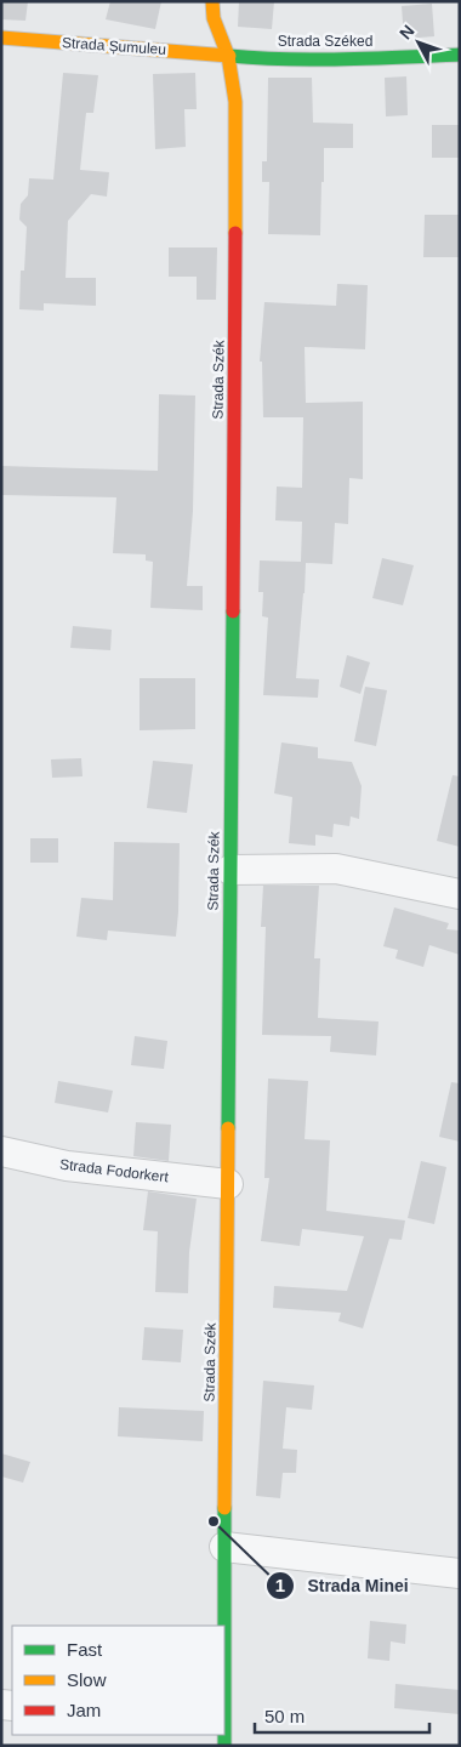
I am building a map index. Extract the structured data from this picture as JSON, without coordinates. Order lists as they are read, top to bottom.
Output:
{
  "streets": {
    "street": [
      "Strada Széked",
      "Strada Șumuleu",
      "Strada Szék",
      "Strada Fodorkert"
    ]
  },
  "crossings": [
    ["Strada Széked", "Strada Șumuleu"],
    ["Strada Széked", "Strada Szék"],
    ["Strada Șumuleu", "Strada Szék"],
    ["Strada Szék", "Strada Fodorkert"]
  ],
  "places": ["Strada Minei"],
  "legend": ["Fast", "Slow", "Jam"],
  "scale_bar": "50 m",
  "north": "top left"
}
